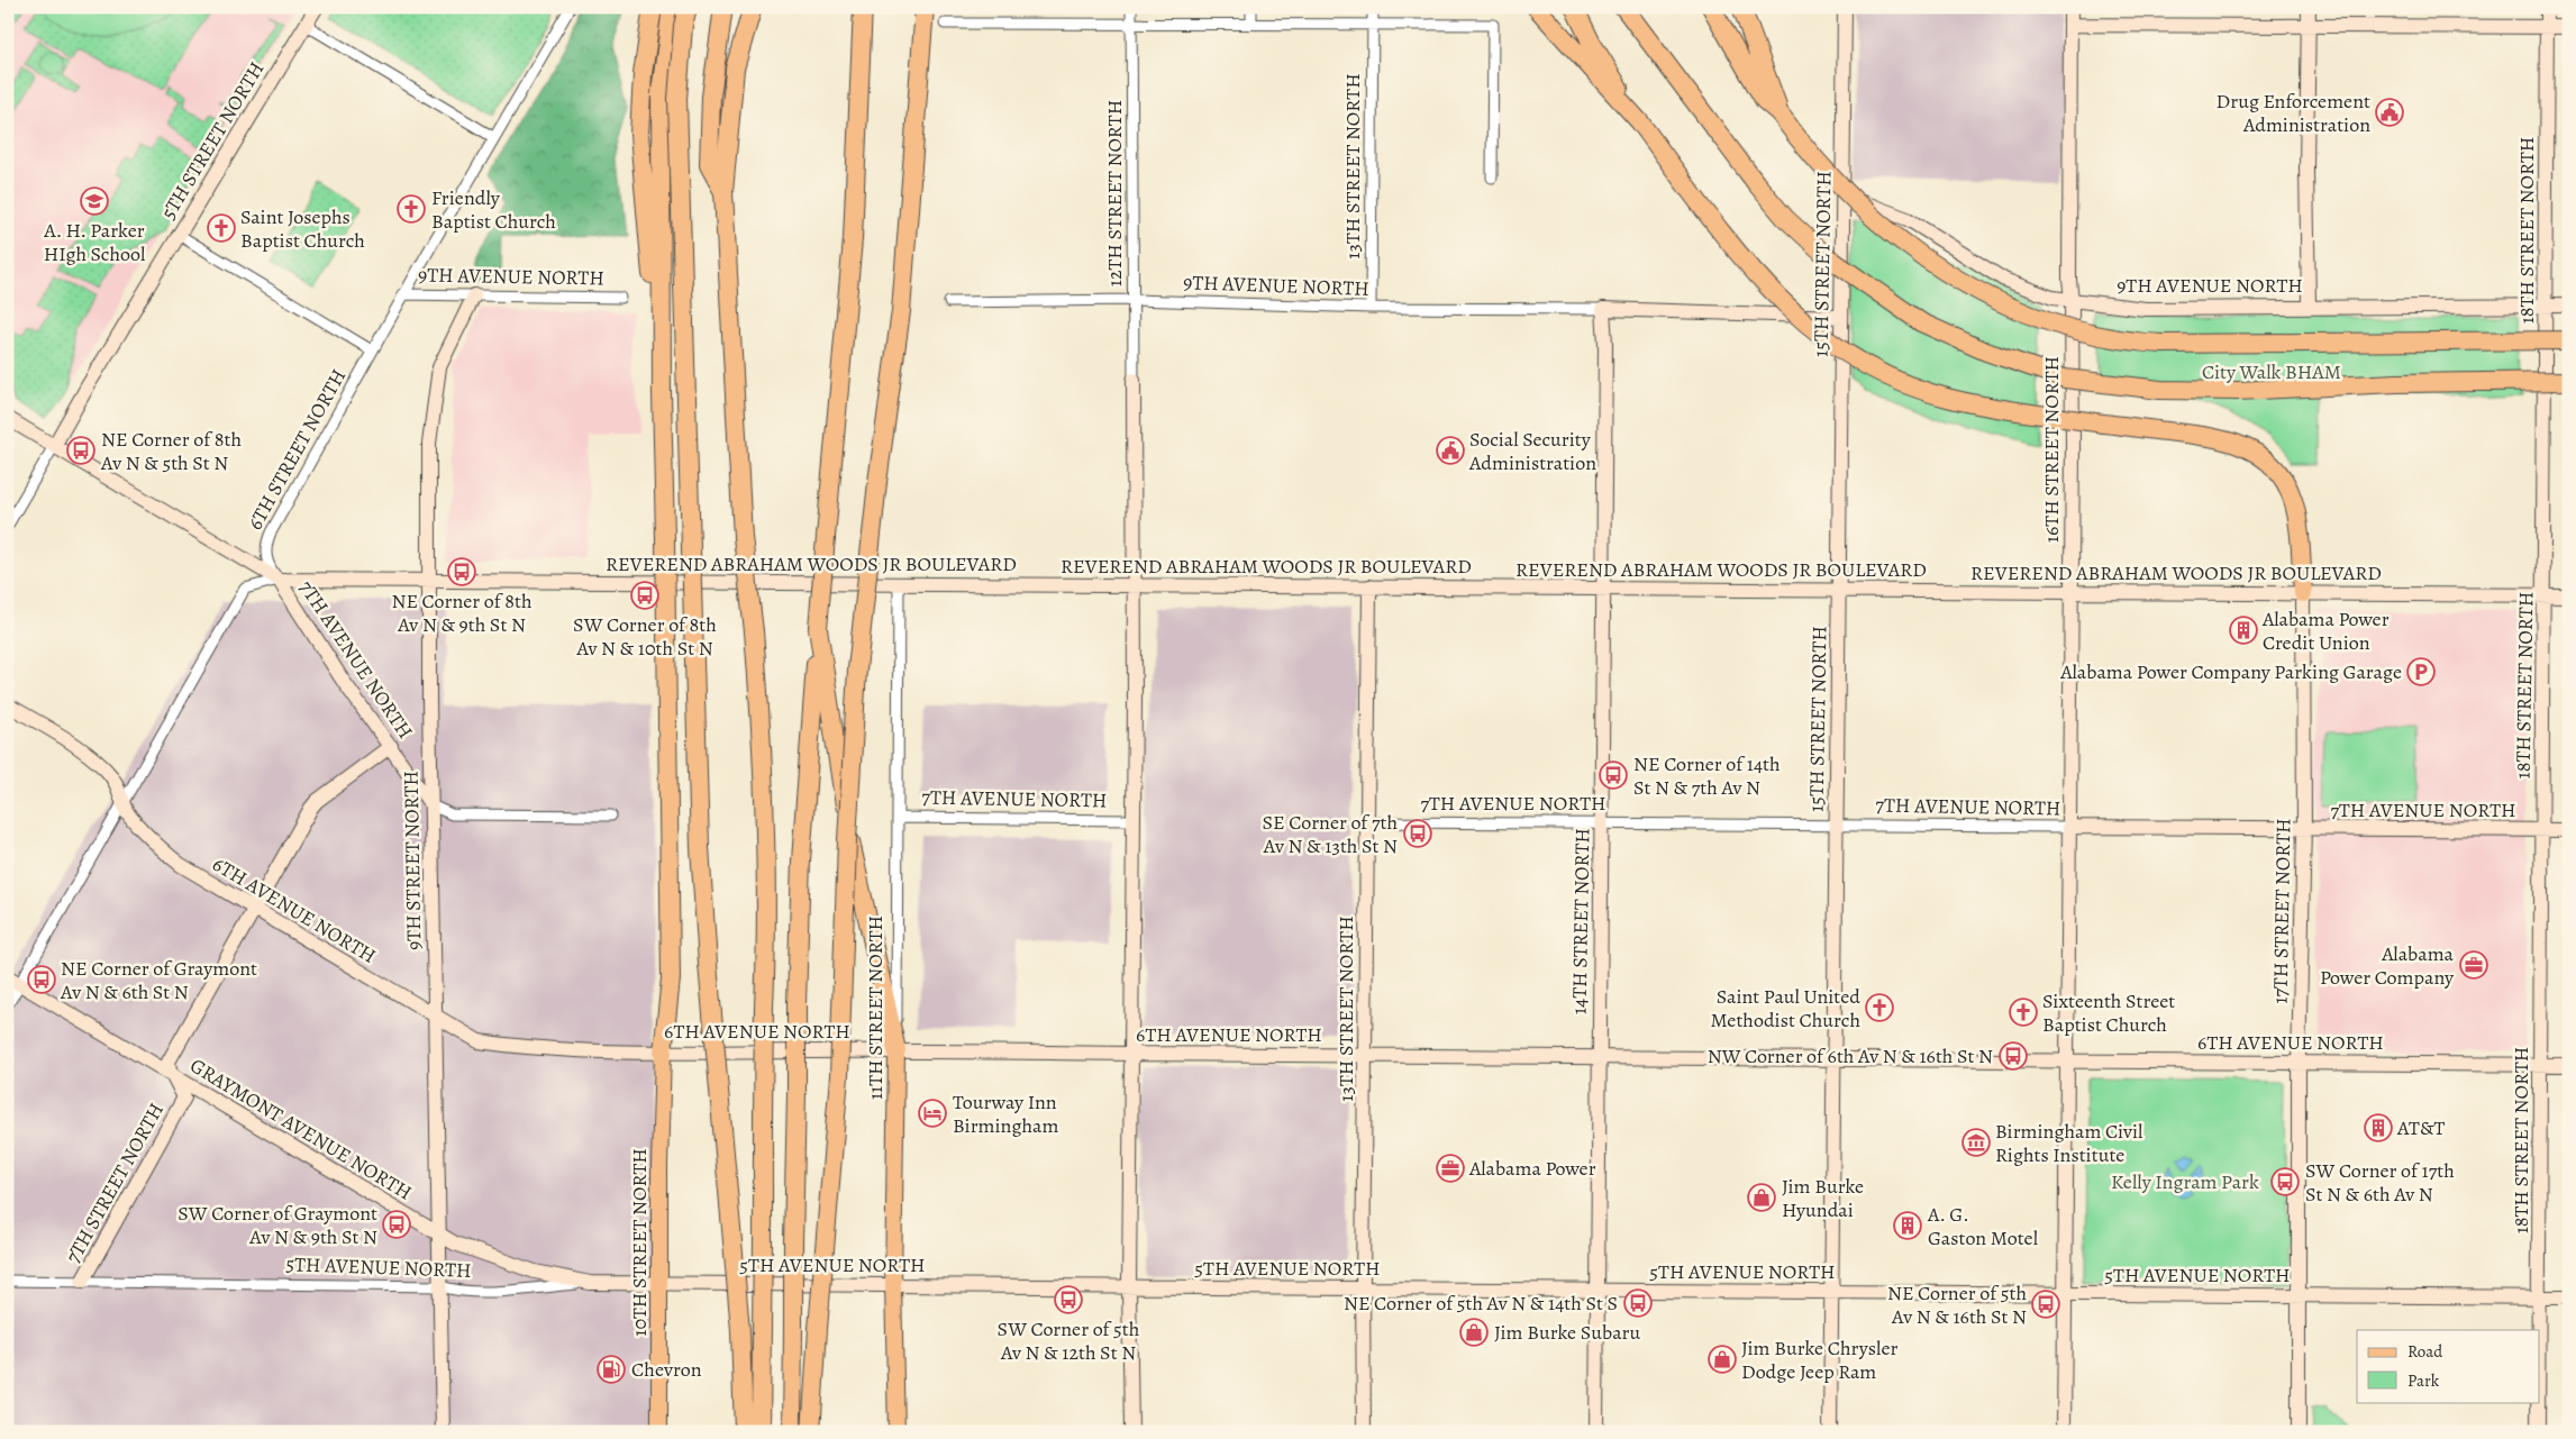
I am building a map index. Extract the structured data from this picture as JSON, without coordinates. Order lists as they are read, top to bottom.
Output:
{
  "streets": {
    "main road": ["11TH STREET NORTH", "10TH STREET NORTH"],
    "street": [
      "5TH STREET NORTH",
      "13TH STREET NORTH",
      "12TH STREET NORTH",
      "18TH STREET NORTH",
      "15TH STREET NORTH",
      "9TH AVENUE NORTH",
      "6TH STREET NORTH",
      "16TH STREET NORTH",
      "REVEREND ABRAHAM WOODS JR BOULEVARD",
      "7TH AVENUE NORTH",
      "9TH STREET NORTH",
      "6TH AVENUE NORTH",
      "17TH STREET NORTH",
      "14TH STREET NORTH",
      "GRAYMONT AVENUE NORTH",
      "7TH STREET NORTH",
      "5TH AVENUE NORTH"
    ]
  },
  "crossings": [
    ["13TH STREET NORTH", "9TH AVENUE NORTH"],
    ["13TH STREET NORTH", "REVEREND ABRAHAM WOODS JR BOULEVARD"],
    ["13TH STREET NORTH", "7TH AVENUE NORTH"],
    ["13TH STREET NORTH", "6TH AVENUE NORTH"],
    ["13TH STREET NORTH", "5TH AVENUE NORTH"],
    ["12TH STREET NORTH", "9TH AVENUE NORTH"],
    ["18TH STREET NORTH", "9TH AVENUE NORTH"],
    ["18TH STREET NORTH", "REVEREND ABRAHAM WOODS JR BOULEVARD"],
    ["18TH STREET NORTH", "7TH AVENUE NORTH"],
    ["18TH STREET NORTH", "6TH AVENUE NORTH"],
    ["18TH STREET NORTH", "5TH AVENUE NORTH"],
    ["15TH STREET NORTH", "9TH AVENUE NORTH"],
    ["15TH STREET NORTH", "REVEREND ABRAHAM WOODS JR BOULEVARD"],
    ["15TH STREET NORTH", "7TH AVENUE NORTH"],
    ["15TH STREET NORTH", "6TH AVENUE NORTH"],
    ["15TH STREET NORTH", "5TH AVENUE NORTH"],
    ["9TH AVENUE NORTH", "6TH STREET NORTH"],
    ["9TH AVENUE NORTH", "16TH STREET NORTH"],
    ["9TH AVENUE NORTH", "9TH STREET NORTH"],
    ["9TH AVENUE NORTH", "14TH STREET NORTH"],
    ["6TH STREET NORTH", "REVEREND ABRAHAM WOODS JR BOULEVARD"],
    ["6TH STREET NORTH", "7TH AVENUE NORTH"],
    ["16TH STREET NORTH", "REVEREND ABRAHAM WOODS JR BOULEVARD"],
    ["16TH STREET NORTH", "7TH AVENUE NORTH"],
    ["16TH STREET NORTH", "6TH AVENUE NORTH"],
    ["16TH STREET NORTH", "5TH AVENUE NORTH"],
    ["REVEREND ABRAHAM WOODS JR BOULEVARD", "7TH AVENUE NORTH"],
    ["REVEREND ABRAHAM WOODS JR BOULEVARD", "9TH STREET NORTH"],
    ["REVEREND ABRAHAM WOODS JR BOULEVARD", "17TH STREET NORTH"],
    ["REVEREND ABRAHAM WOODS JR BOULEVARD", "14TH STREET NORTH"],
    ["REVEREND ABRAHAM WOODS JR BOULEVARD", "11TH STREET NORTH"],
    ["7TH AVENUE NORTH", "9TH STREET NORTH"],
    ["7TH AVENUE NORTH", "17TH STREET NORTH"],
    ["7TH AVENUE NORTH", "14TH STREET NORTH"],
    ["7TH AVENUE NORTH", "11TH STREET NORTH"],
    ["9TH STREET NORTH", "6TH AVENUE NORTH"],
    ["9TH STREET NORTH", "GRAYMONT AVENUE NORTH"],
    ["9TH STREET NORTH", "5TH AVENUE NORTH"],
    ["6TH AVENUE NORTH", "17TH STREET NORTH"],
    ["6TH AVENUE NORTH", "14TH STREET NORTH"],
    ["6TH AVENUE NORTH", "11TH STREET NORTH"],
    ["6TH AVENUE NORTH", "10TH STREET NORTH"],
    ["17TH STREET NORTH", "5TH AVENUE NORTH"],
    ["14TH STREET NORTH", "5TH AVENUE NORTH"],
    ["11TH STREET NORTH", "5TH AVENUE NORTH"],
    ["GRAYMONT AVENUE NORTH", "7TH STREET NORTH"],
    ["GRAYMONT AVENUE NORTH", "5TH AVENUE NORTH"],
    ["7TH STREET NORTH", "5TH AVENUE NORTH"],
    ["10TH STREET NORTH", "5TH AVENUE NORTH"]
  ],
  "parks": ["City Walk BHAM", "Kelly Ingram Park"],
  "places": {
    "public building": ["Drug Enforcement Administration", "Social Security Administration"],
    "school or university": ["A. H. Parker HIgh School"],
    "church": [
      "Friendly Baptist Church",
      "Saint Josephs Baptist Church",
      "Saint Paul United Methodist Church",
      "Sixteenth Street Baptist Church"
    ],
    "bus stop": [
      "NE Corner of 8th Av N & 5th St N",
      "NE Corner of 8th Av N & 9th St N",
      "SW Corner of 8th Av N & 10th St N",
      "NE Corner of 14th St N & 7th Av N",
      "SE Corner of 7th Av N & 13th St N",
      "NE Corner of Graymont Av N & 6th St N",
      "NW Corner of 6th Av N & 16th St N",
      "SW Corner of 17th St N & 6th Av N",
      "SW Corner of Graymont Av N & 9th St N",
      "SW Corner of 5th Av N & 12th St N",
      "NE Corner of 5th Av N & 14th St S",
      "NE Corner of 5th Av N & 16th St N"
    ],
    "building": ["Alabama Power Credit Union", "AT&T", "A. G. Gaston Motel"],
    "parking": ["Alabama Power Company Parking Garage"],
    "office": ["Alabama Power Company", "Alabama Power"],
    "hotel": ["Tourway Inn Birmingham"],
    "museum": ["Birmingham Civil Rights Institute"],
    "shop": ["Jim Burke Hyundai", "Jim Burke Subaru", "Jim Burke Chrysler Dodge Jeep Ram"],
    "fuel station": ["Chevron"]
  },
  "legend": ["Road", "Park"]
}
